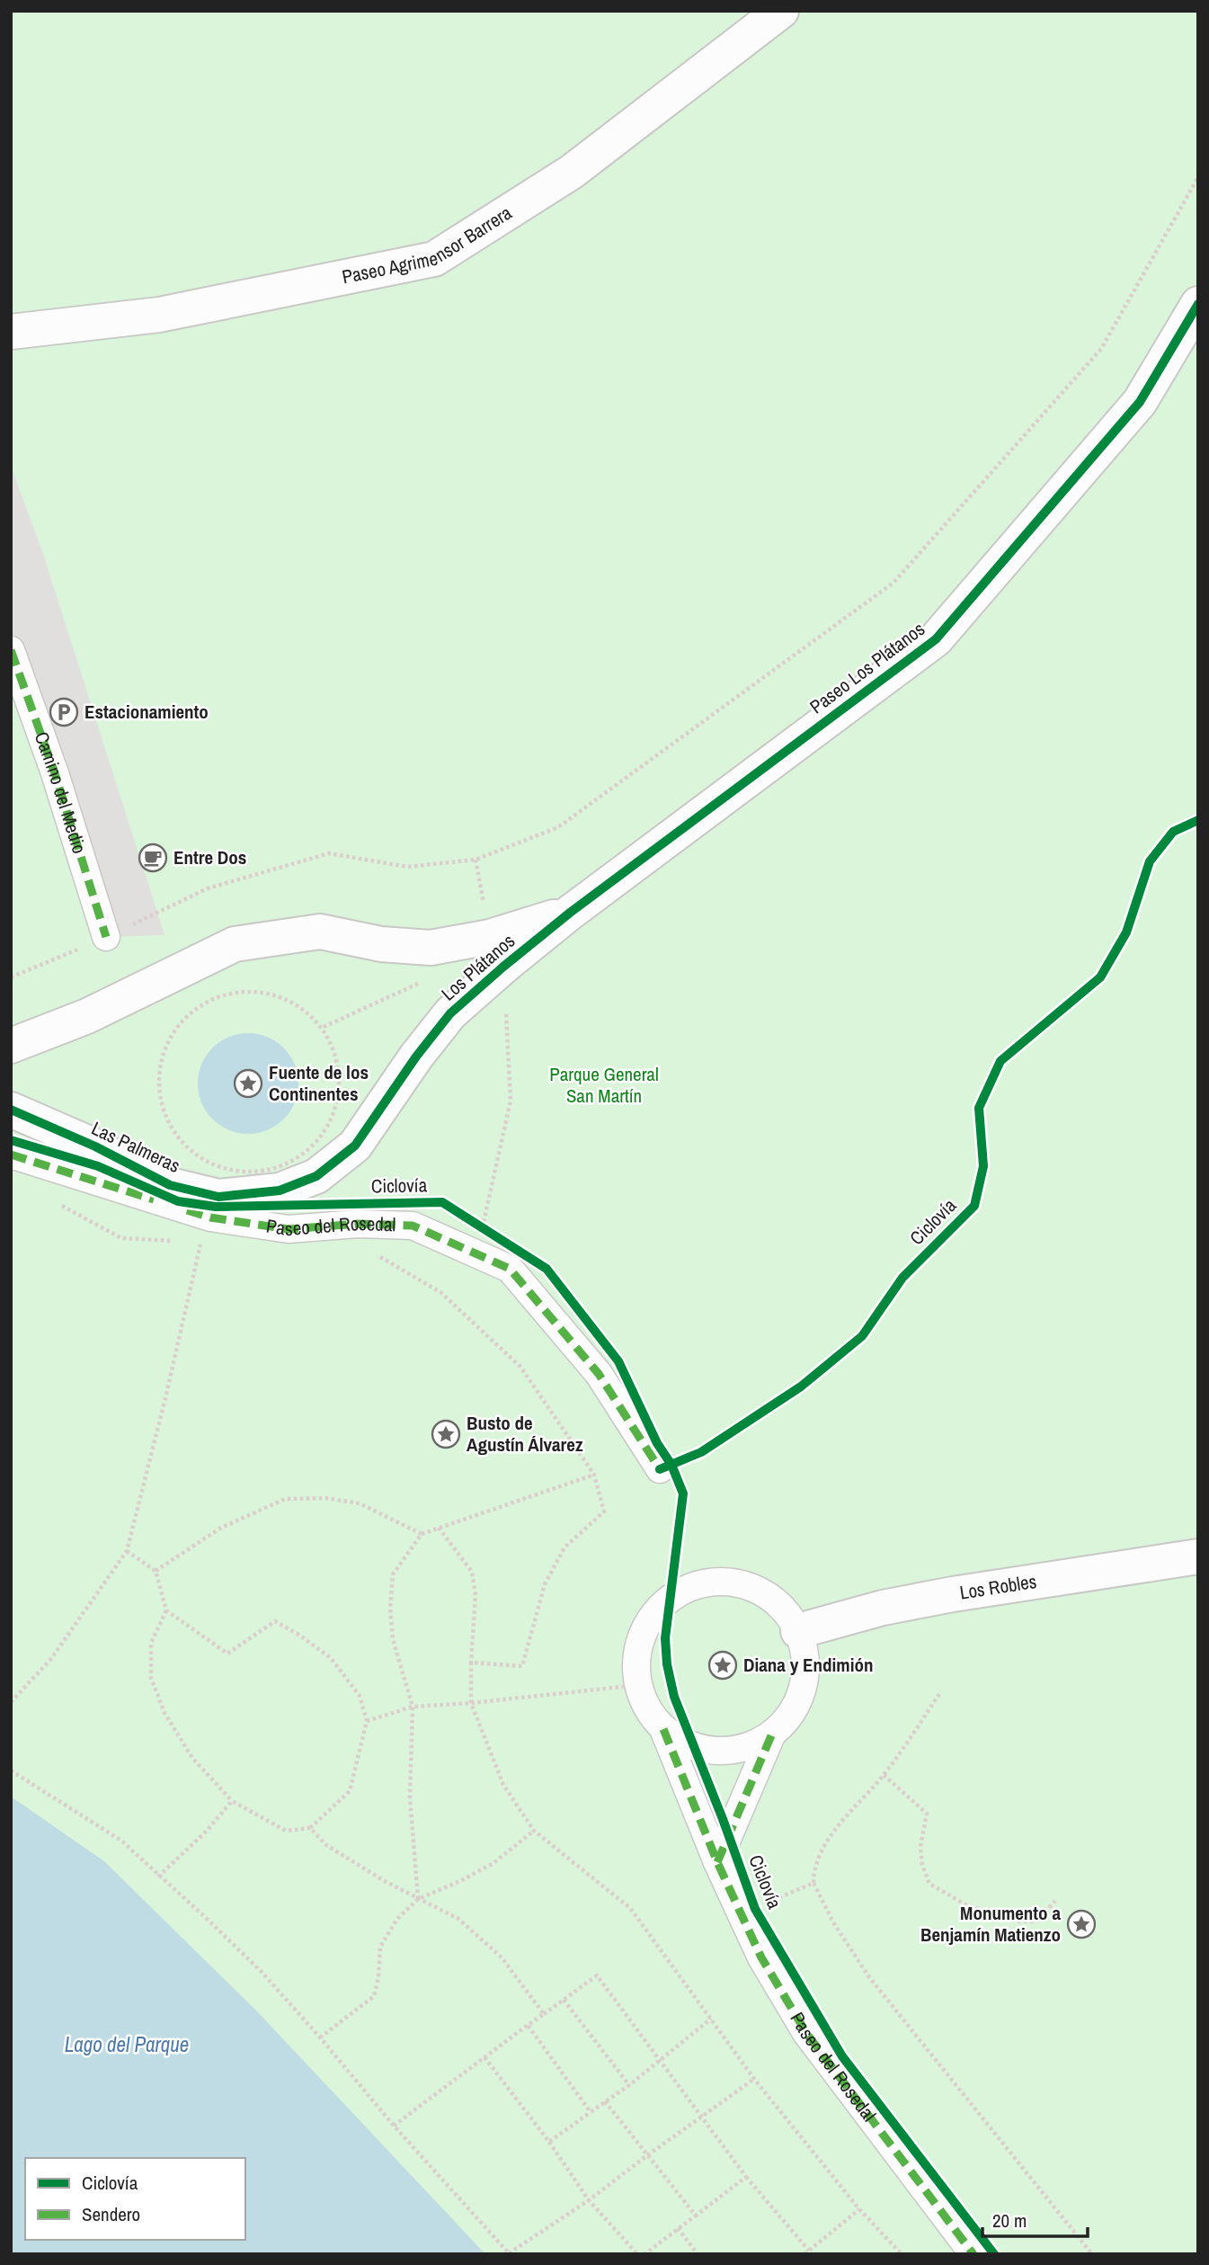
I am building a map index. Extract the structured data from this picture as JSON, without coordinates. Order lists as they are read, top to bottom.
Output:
{
  "streets": {
    "street": [
      "Paseo Agrimensor Barrera",
      "Paseo Los Plátanos",
      "Camino del Medio",
      "Los Plátanos",
      "Las Palmeras",
      "Paseo del Rosedal",
      "Los Robles"
    ],
    "cycle path": ["Ciclovía"]
  },
  "crossings": [
    ["Paseo Los Plátanos", "Los Plátanos"],
    ["Los Plátanos", "Las Palmeras"],
    ["Paseo del Rosedal", "Los Robles"]
  ],
  "water": ["Lago del Parque"],
  "parks": ["Parque General San Martín"],
  "places": {
    "parking": ["Estacionamiento"],
    "cafe": ["Entre Dos"],
    "place": [
      "Fuente de los Continentes",
      "Busto de Agustín Álvarez",
      "Diana y Endimión",
      "Monumento a Benjamín Matienzo"
    ]
  },
  "legend": ["Ciclovía", "Sendero"],
  "scale_bar": "20 m"
}
